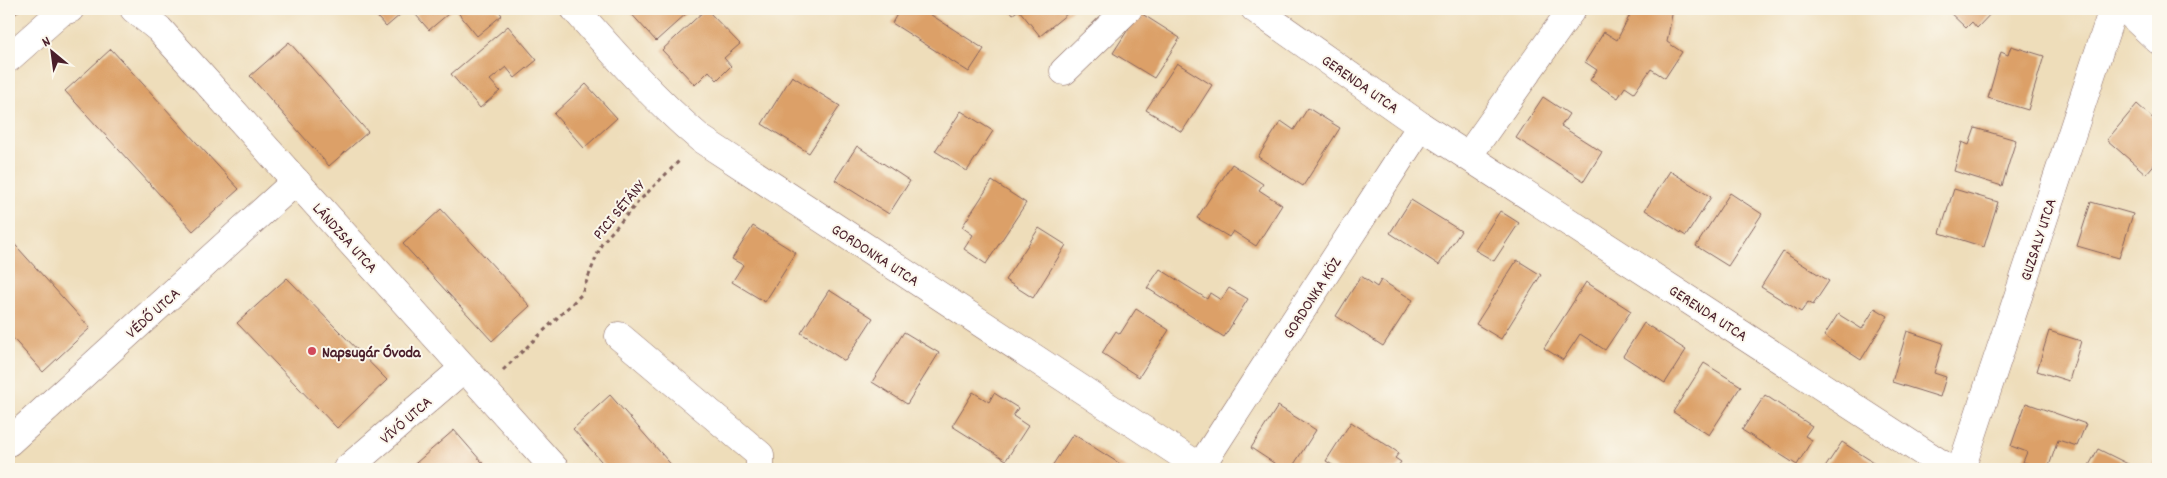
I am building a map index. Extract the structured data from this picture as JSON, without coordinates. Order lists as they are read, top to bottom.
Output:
{
  "streets": {
    "street": [
      "GERENDA UTCA",
      "LÁNDZSA UTCA",
      "GUZSALY UTCA",
      "GORDONKA UTCA",
      "GORDONKA KÖZ",
      "VÉDŐ UTCA",
      "VÍVÓ UTCA"
    ],
    "path": ["PICI SÉTÁNY"]
  },
  "crossings": [
    ["GERENDA UTCA", "GORDONKA KÖZ"],
    ["PICI SÉTÁNY", "LÁNDZSA UTCA"],
    ["PICI SÉTÁNY", "GORDONKA UTCA"],
    ["LÁNDZSA UTCA", "VÉDŐ UTCA"],
    ["LÁNDZSA UTCA", "VÍVÓ UTCA"],
    ["GORDONKA UTCA", "GORDONKA KÖZ"]
  ],
  "places": ["Napsugár Óvoda"],
  "north": "top left"
}
